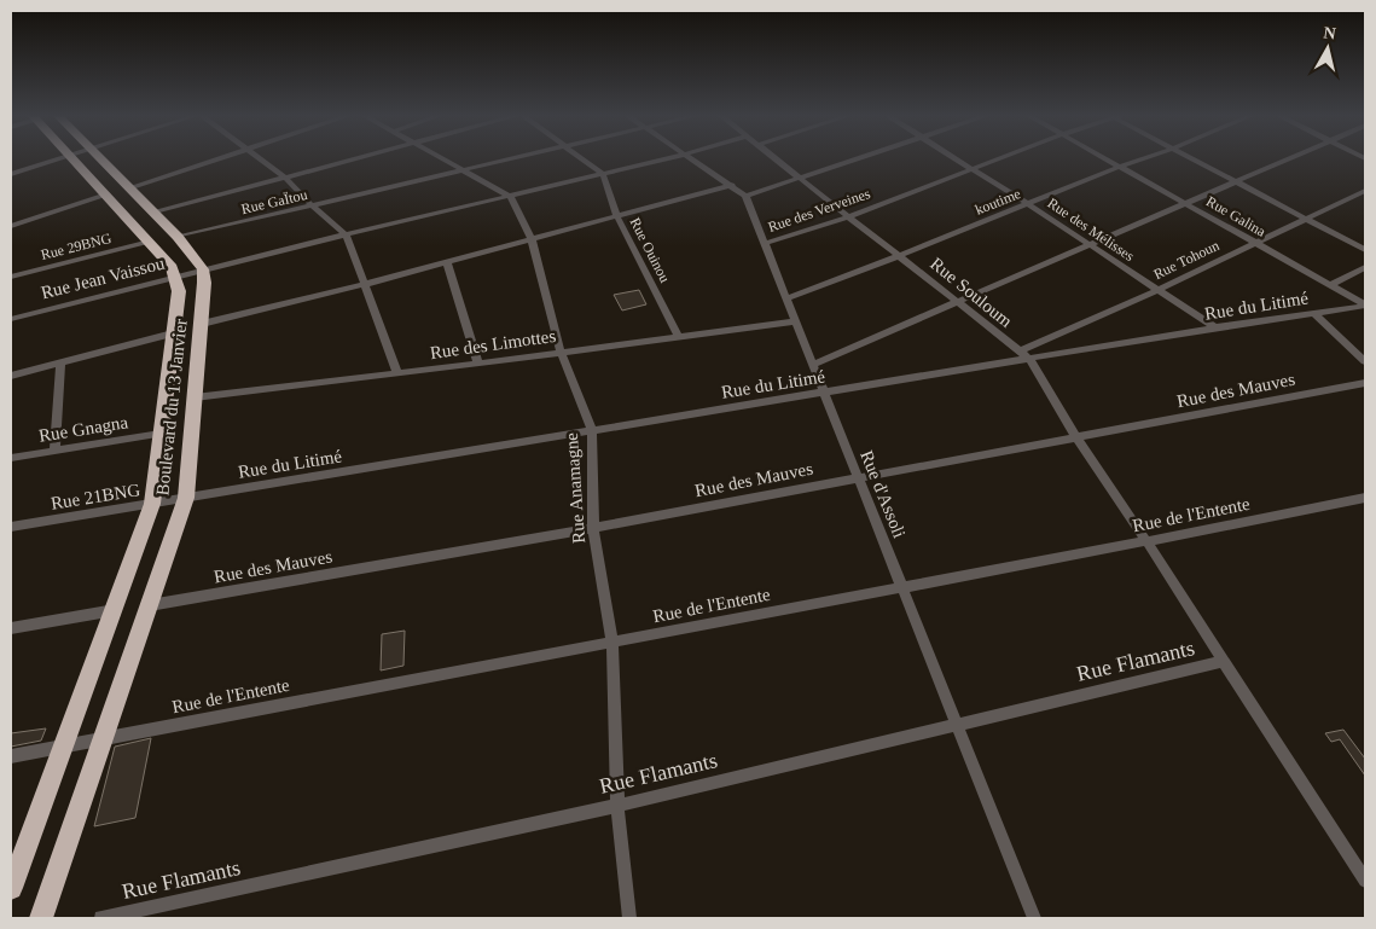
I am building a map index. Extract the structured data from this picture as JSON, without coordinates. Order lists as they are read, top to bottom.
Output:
{
  "streets": {
    "highway": ["Boulevard du 13 Janvier"],
    "street": [
      "Rue GaÏtou",
      "koutime",
      "Rue des Verveines",
      "Rue Galina",
      "Rue des Mélisses",
      "Rue 29BNG",
      "Rue Ouinou",
      "Rue Tohoun",
      "Rue Jean Vaissou",
      "Rue Souloum",
      "Rue du Litimé",
      "Rue des Limottes",
      "Rue des Mauves",
      "Rue Gnagna",
      "Rue Anamagne",
      "Rue d'Assoli",
      "Rue 21BNG",
      "Rue de l'Entente",
      "Rue Flamants"
    ]
  },
  "crossings": [
    ["koutime", "Rue Galina"],
    ["koutime", "Rue des Mélisses"],
    ["koutime", "Rue Souloum"],
    ["koutime", "Rue d'Assoli"],
    ["Rue des Verveines", "Rue des Mélisses"],
    ["Rue des Verveines", "Rue Souloum"],
    ["Rue des Verveines", "Rue d'Assoli"],
    ["Rue Galina", "Rue Tohoun"],
    ["Rue Galina", "Rue du Litimé"],
    ["Rue des Mélisses", "Rue Tohoun"],
    ["Rue des Mélisses", "Rue du Litimé"],
    ["Rue Ouinou", "Rue Jean Vaissou"],
    ["Rue Ouinou", "Rue des Limottes"],
    ["Rue Tohoun", "Rue Souloum"],
    ["Rue Jean Vaissou", "Boulevard du 13 Janvier"],
    ["Rue Jean Vaissou", "Rue Anamagne"],
    ["Rue Souloum", "Rue du Litimé"],
    ["Rue Souloum", "Rue des Mauves"],
    ["Rue Souloum", "Rue de l'Entente"],
    ["Rue Souloum", "Rue Flamants"],
    ["Rue du Litimé", "Boulevard du 13 Janvier"],
    ["Rue du Litimé", "Rue Anamagne"],
    ["Rue du Litimé", "Rue d'Assoli"],
    ["Rue du Litimé", "Rue 21BNG"],
    ["Rue des Limottes", "Boulevard du 13 Janvier"],
    ["Rue des Limottes", "Rue Anamagne"],
    ["Rue des Limottes", "Rue d'Assoli"],
    ["Rue des Mauves", "Boulevard du 13 Janvier"],
    ["Rue des Mauves", "Rue Anamagne"],
    ["Rue des Mauves", "Rue d'Assoli"],
    ["Boulevard du 13 Janvier", "Rue Gnagna"],
    ["Boulevard du 13 Janvier", "Rue 21BNG"],
    ["Boulevard du 13 Janvier", "Rue de l'Entente"],
    ["Rue Anamagne", "Rue de l'Entente"],
    ["Rue Anamagne", "Rue Flamants"],
    ["Rue d'Assoli", "Rue de l'Entente"],
    ["Rue d'Assoli", "Rue Flamants"]
  ],
  "north": "top"
}
